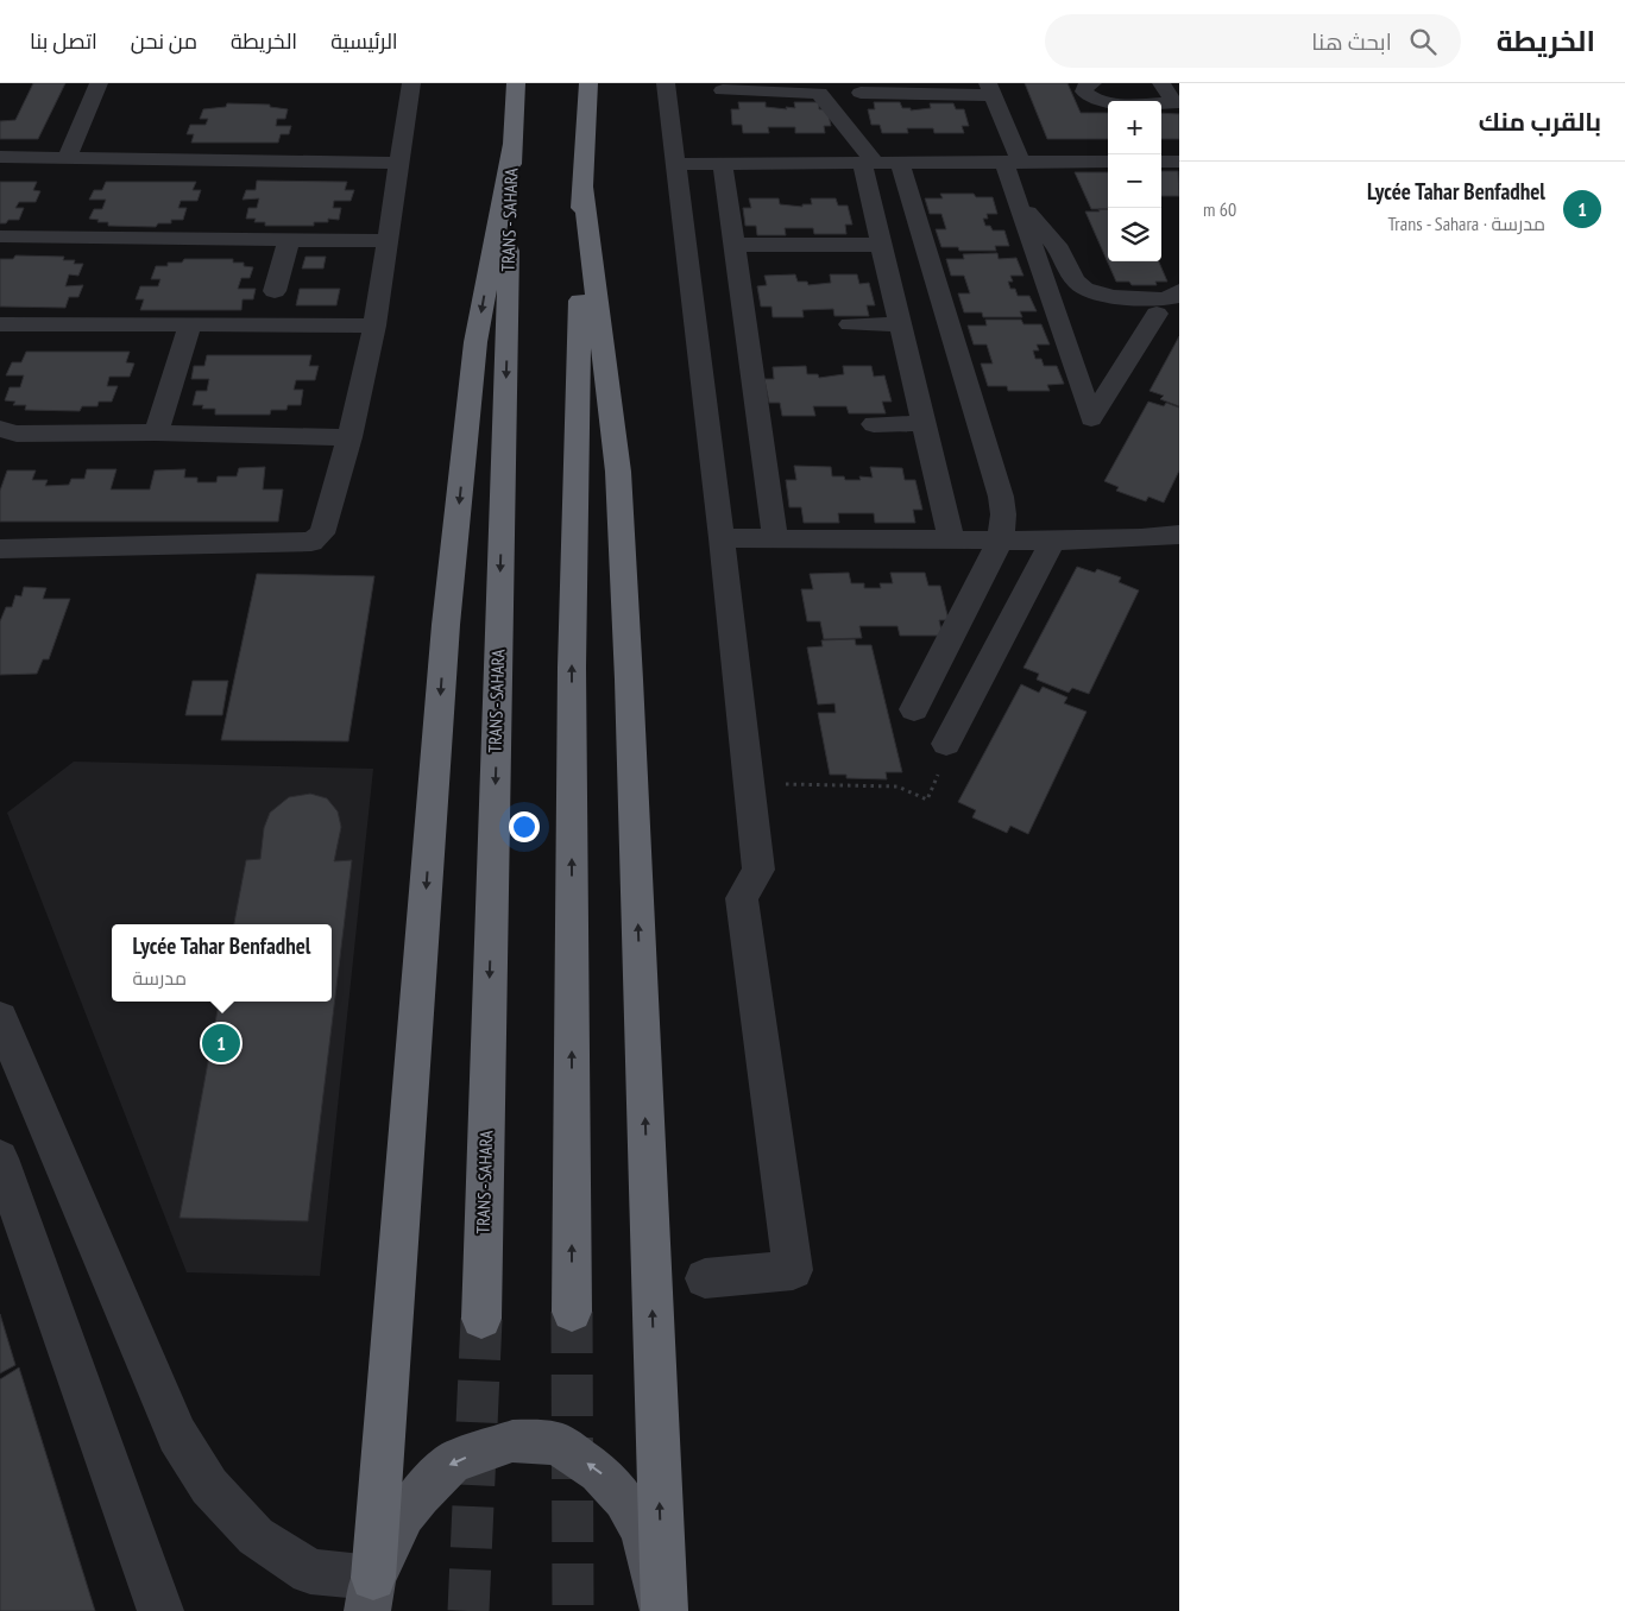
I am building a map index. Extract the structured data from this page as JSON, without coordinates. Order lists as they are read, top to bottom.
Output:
{
  "streets": {
    "highway": ["TRANS - SAHARA"]
  },
  "page": {
    "header": "الخريطة",
    "search": "ابحث هنا",
    "nav": [
      "الرئيسية",
      "الخريطة",
      "من نحن",
      "اتصل بنا"
    ],
    "heading": "بالقرب منك",
    "map_buttons": ["+", "−"],
    "list": [
      {
        "mark": "1",
        "name": "Lycée Tahar Benfadhel",
        "note": "مدرسة · Trans - Sahara",
        "value": "60 m"
      }
    ],
    "popup": ["Lycée Tahar Benfadhel", "مدرسة"],
    "pins": "1"
  }
}
